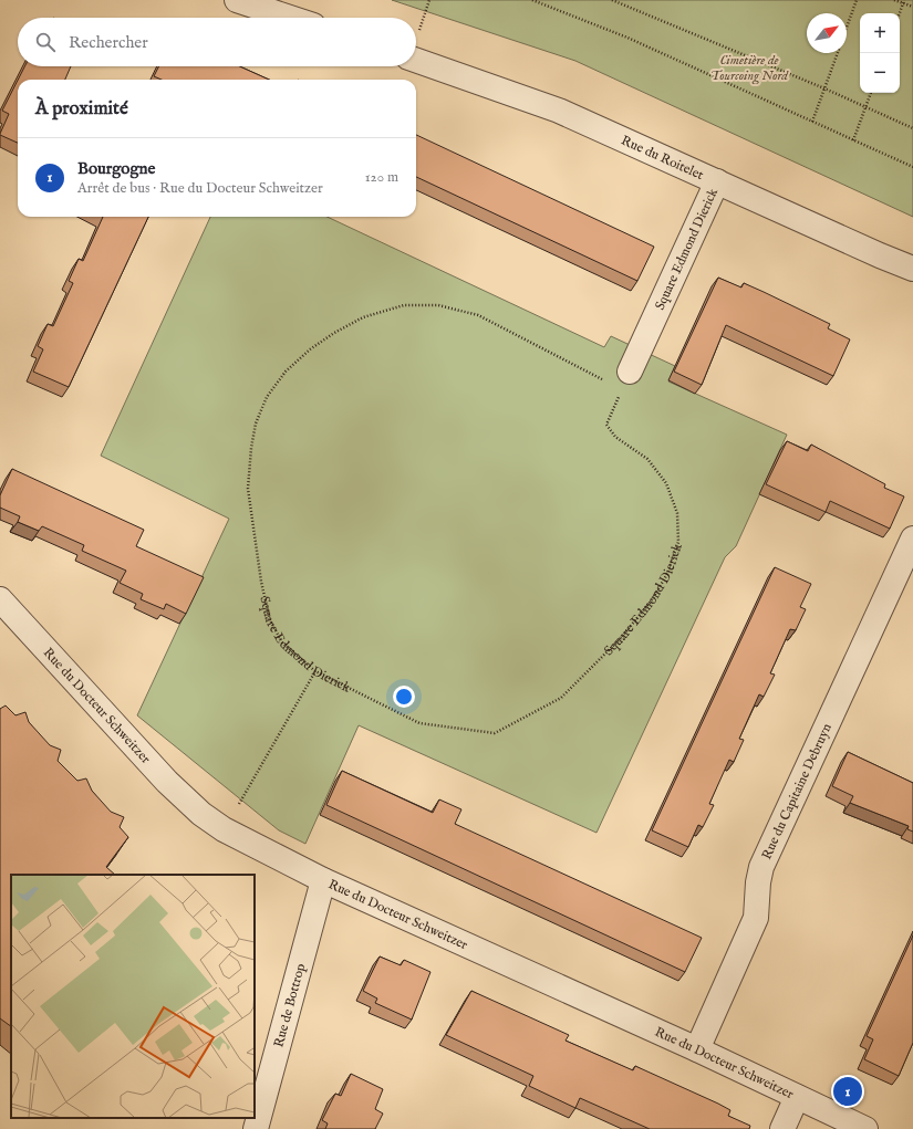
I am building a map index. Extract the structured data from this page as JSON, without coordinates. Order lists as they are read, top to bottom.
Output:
{
  "streets": {
    "street": [
      "Rue du Roitelet",
      "Square Edmond Dierick",
      "Rue du Docteur Schweitzer",
      "Rue du Capitaine Debruyn",
      "Rue de Bottrop"
    ]
  },
  "crossings": [
    ["Rue du Roitelet", "Square Edmond Dierick"],
    ["Rue du Docteur Schweitzer", "Rue du Capitaine Debruyn"],
    ["Rue du Docteur Schweitzer", "Rue de Bottrop"]
  ],
  "parks": ["Cimetière de Tourcoing Nord"],
  "north": "top right",
  "page": {
    "map_buttons": ["+", "−"],
    "search": "Rechercher",
    "heading": "À proximité",
    "list": [
      {
        "mark": "1",
        "name": "Bourgogne",
        "note": "Arrêt de bus · Rue du Docteur Schweitzer",
        "value": "120 m"
      }
    ],
    "pins": "1"
  }
}
